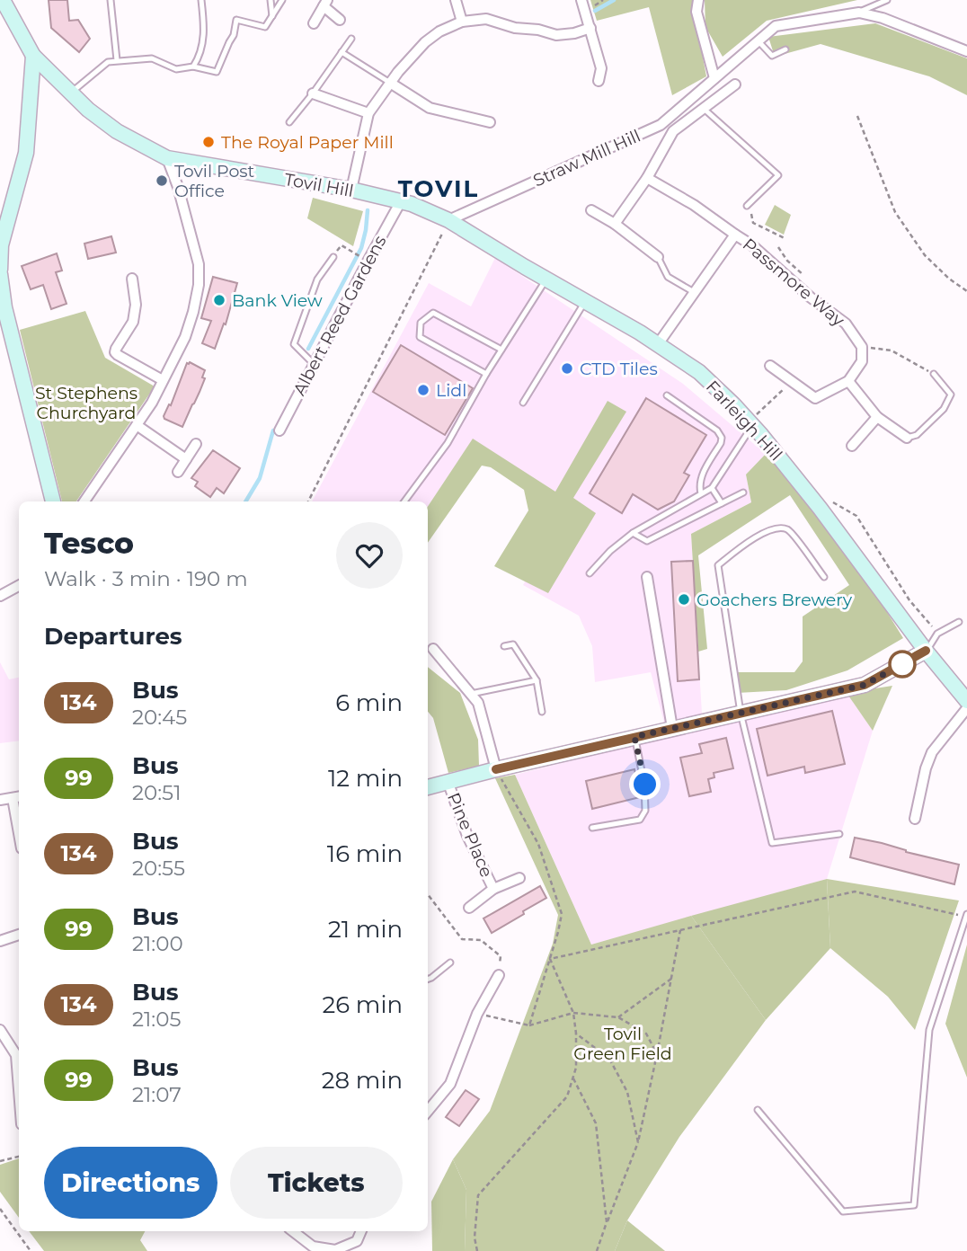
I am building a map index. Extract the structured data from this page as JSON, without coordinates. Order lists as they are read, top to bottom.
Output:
{
  "streets": {
    "main road": ["Tovil Hill", "Farleigh Hill"],
    "street": [
      "Straw Mill Hill",
      "Passmore Way",
      "Albert Reed Gardens",
      "Pine Place"
    ]
  },
  "crossings": [
    ["Straw Mill Hill", "Tovil Hill"],
    ["Straw Mill Hill", "Farleigh Hill"],
    ["Tovil Hill", "Albert Reed Gardens"],
    ["Tovil Hill", "Farleigh Hill"],
    ["Passmore Way", "Farleigh Hill"]
  ],
  "districts": ["TOVIL"],
  "parks": ["St Stephens Churchyard", "Tovil Green Field"],
  "places": [
    "The Royal Paper Mill",
    "Tovil Post Office",
    "Bank View",
    "CTD Tiles",
    "Lidl",
    "Goachers Brewery"
  ],
  "lines": ["bus line 134"],
  "page": {
    "heading": [
      ["Tesco", "Walk · 3 min · 190 m"],
      "Departures"
    ],
    "list": [
      {
        "mark": "134",
        "name": "Bus",
        "note": "20:45",
        "value": "6 min"
      },
      {
        "mark": "99",
        "name": "Bus",
        "note": "20:51",
        "value": "12 min"
      },
      {
        "mark": "134",
        "name": "Bus",
        "note": "20:55",
        "value": "16 min"
      },
      {
        "mark": "99",
        "name": "Bus",
        "note": "21:00",
        "value": "21 min"
      },
      {
        "mark": "134",
        "name": "Bus",
        "note": "21:05",
        "value": "26 min"
      },
      {
        "mark": "99",
        "name": "Bus",
        "note": "21:07",
        "value": "28 min"
      }
    ],
    "buttons": ["Directions", "Tickets"]
  }
}
